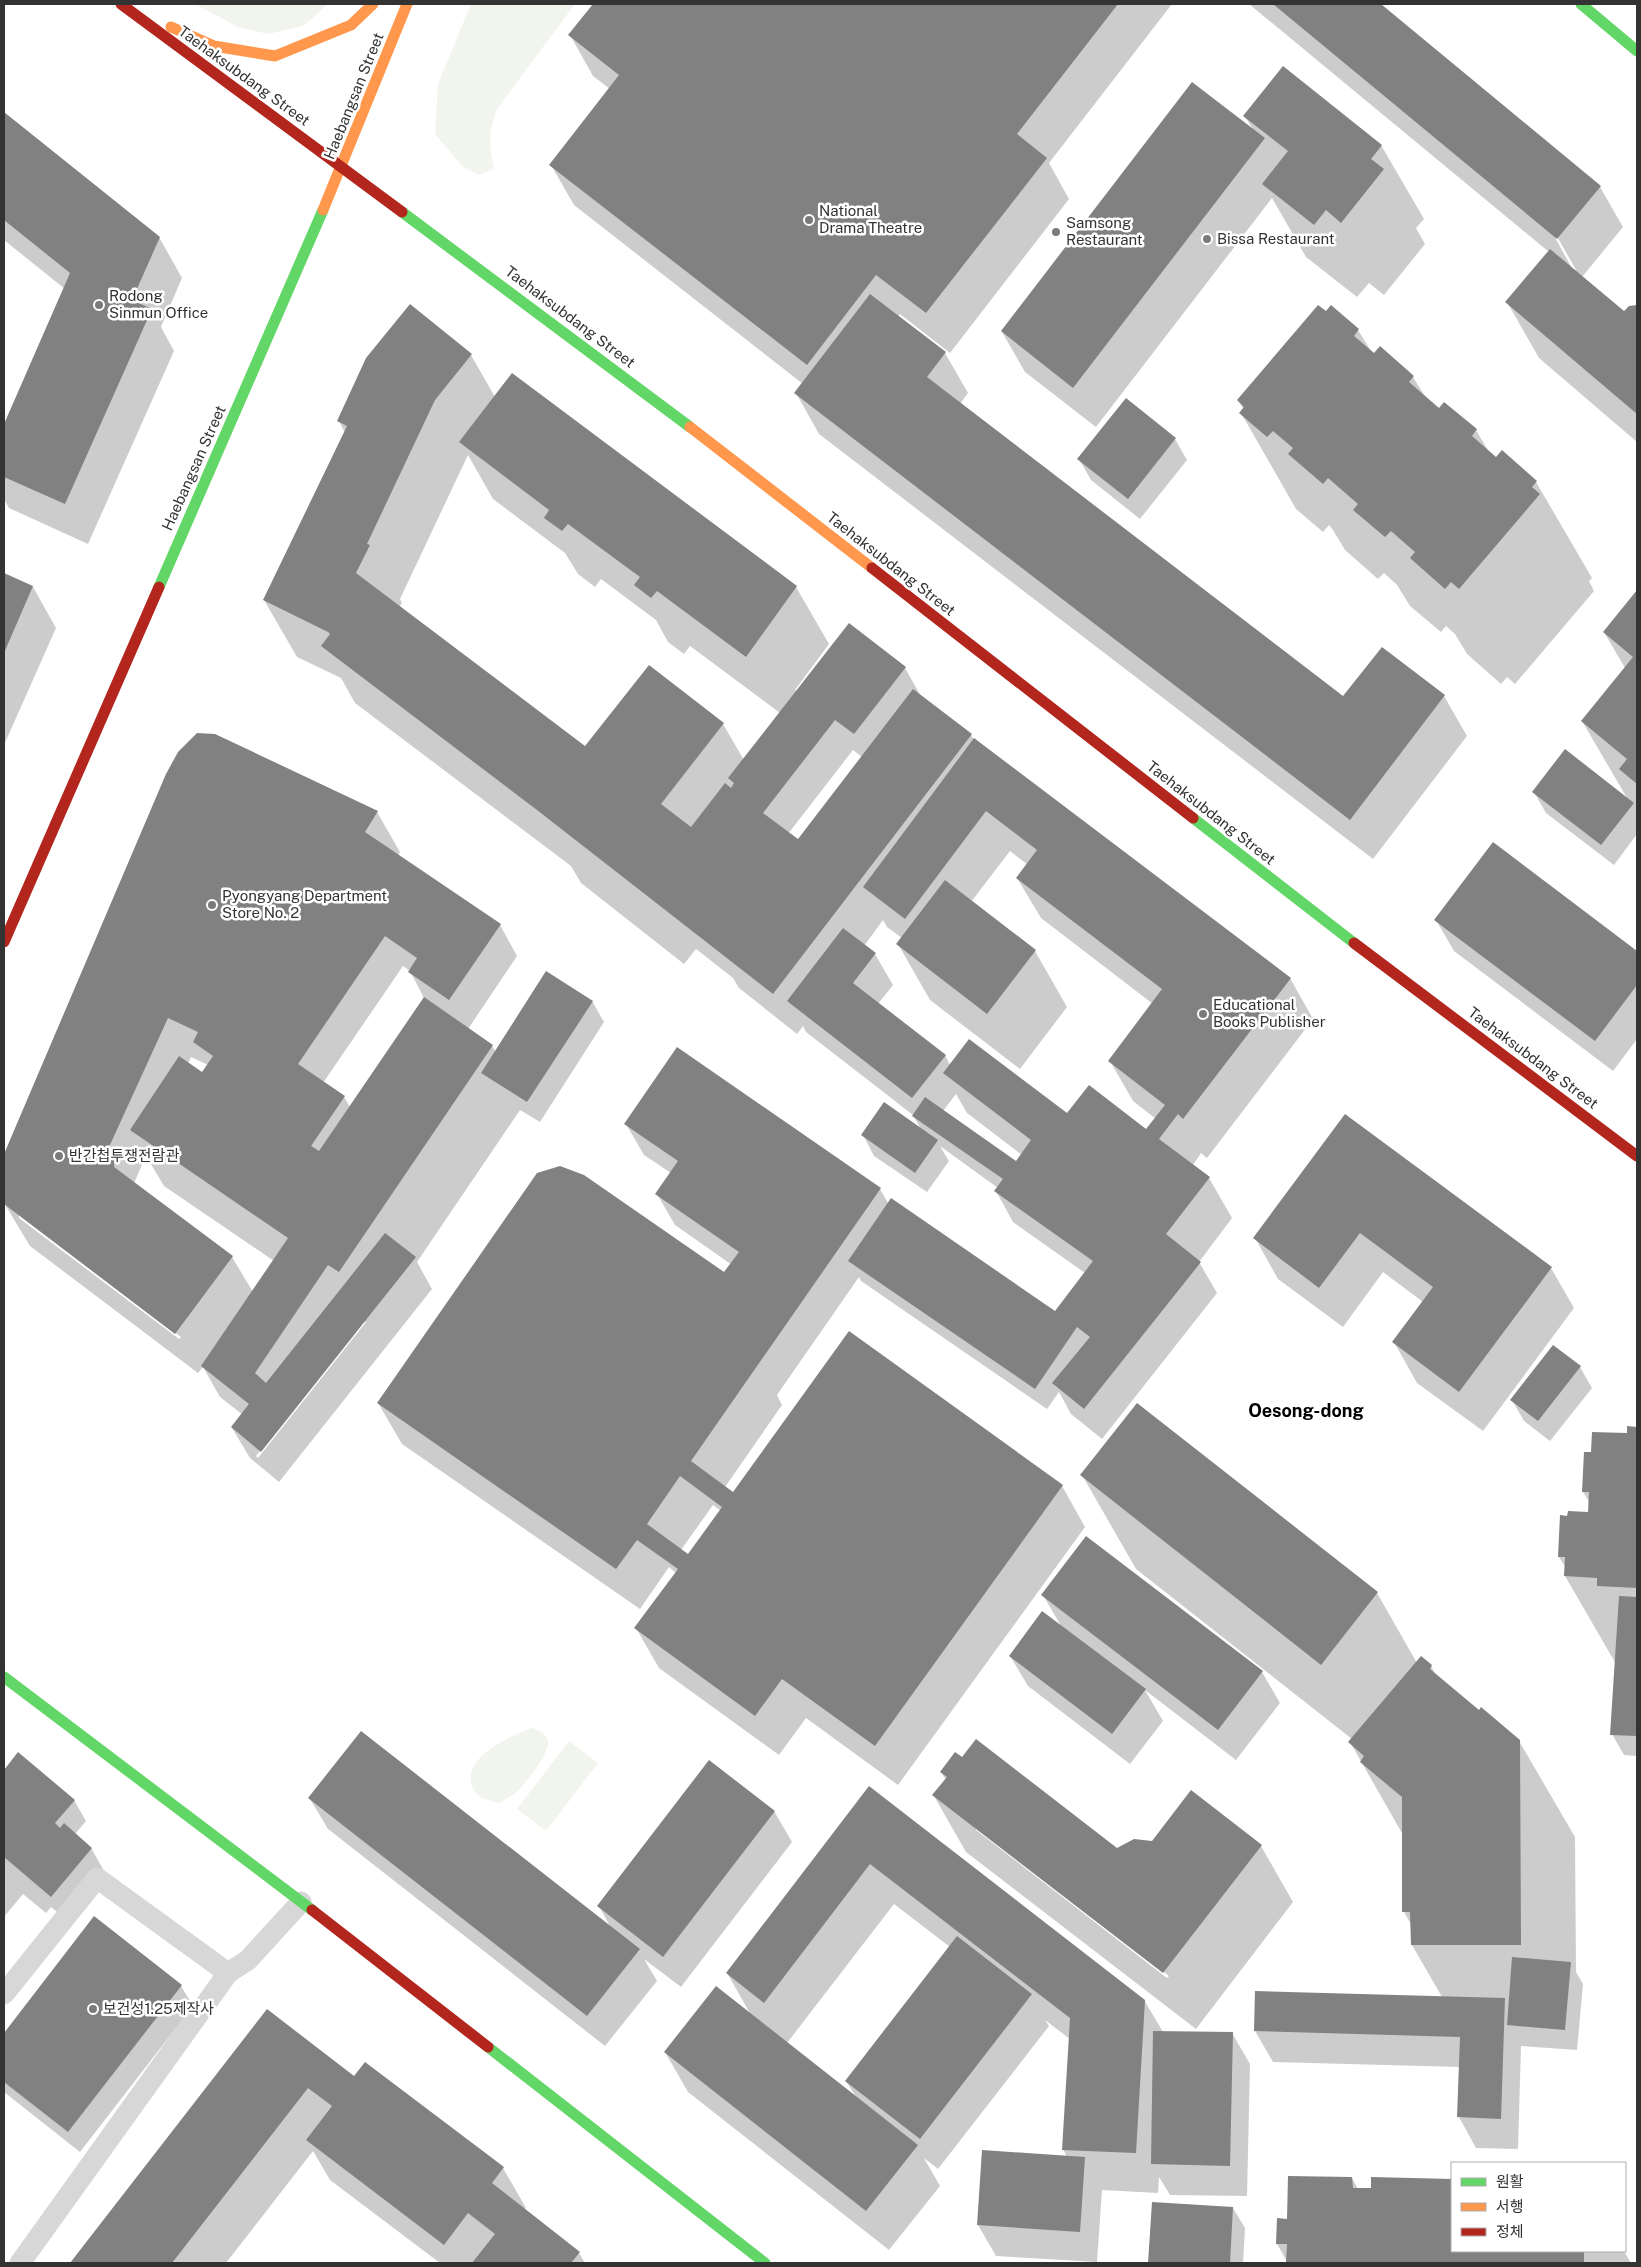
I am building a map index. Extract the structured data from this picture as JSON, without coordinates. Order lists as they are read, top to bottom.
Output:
{
  "streets": {
    "main road": ["Taehaksubdang Street", "Haebangsan Street"]
  },
  "crossings": [
    ["Taehaksubdang Street", "Haebangsan Street"]
  ],
  "districts": ["Oesong-dong"],
  "places": [
    "National Drama Theatre",
    "Samsong Restaurant",
    "Bissa Restaurant",
    "Rodong Sinmun Office",
    "Pyongyang Department Store No. 2",
    "Educational Books Publisher",
    "반간첩투쟁전람관",
    "보건성1.25제작사"
  ],
  "legend": ["원활", "서행", "정체"]
}
